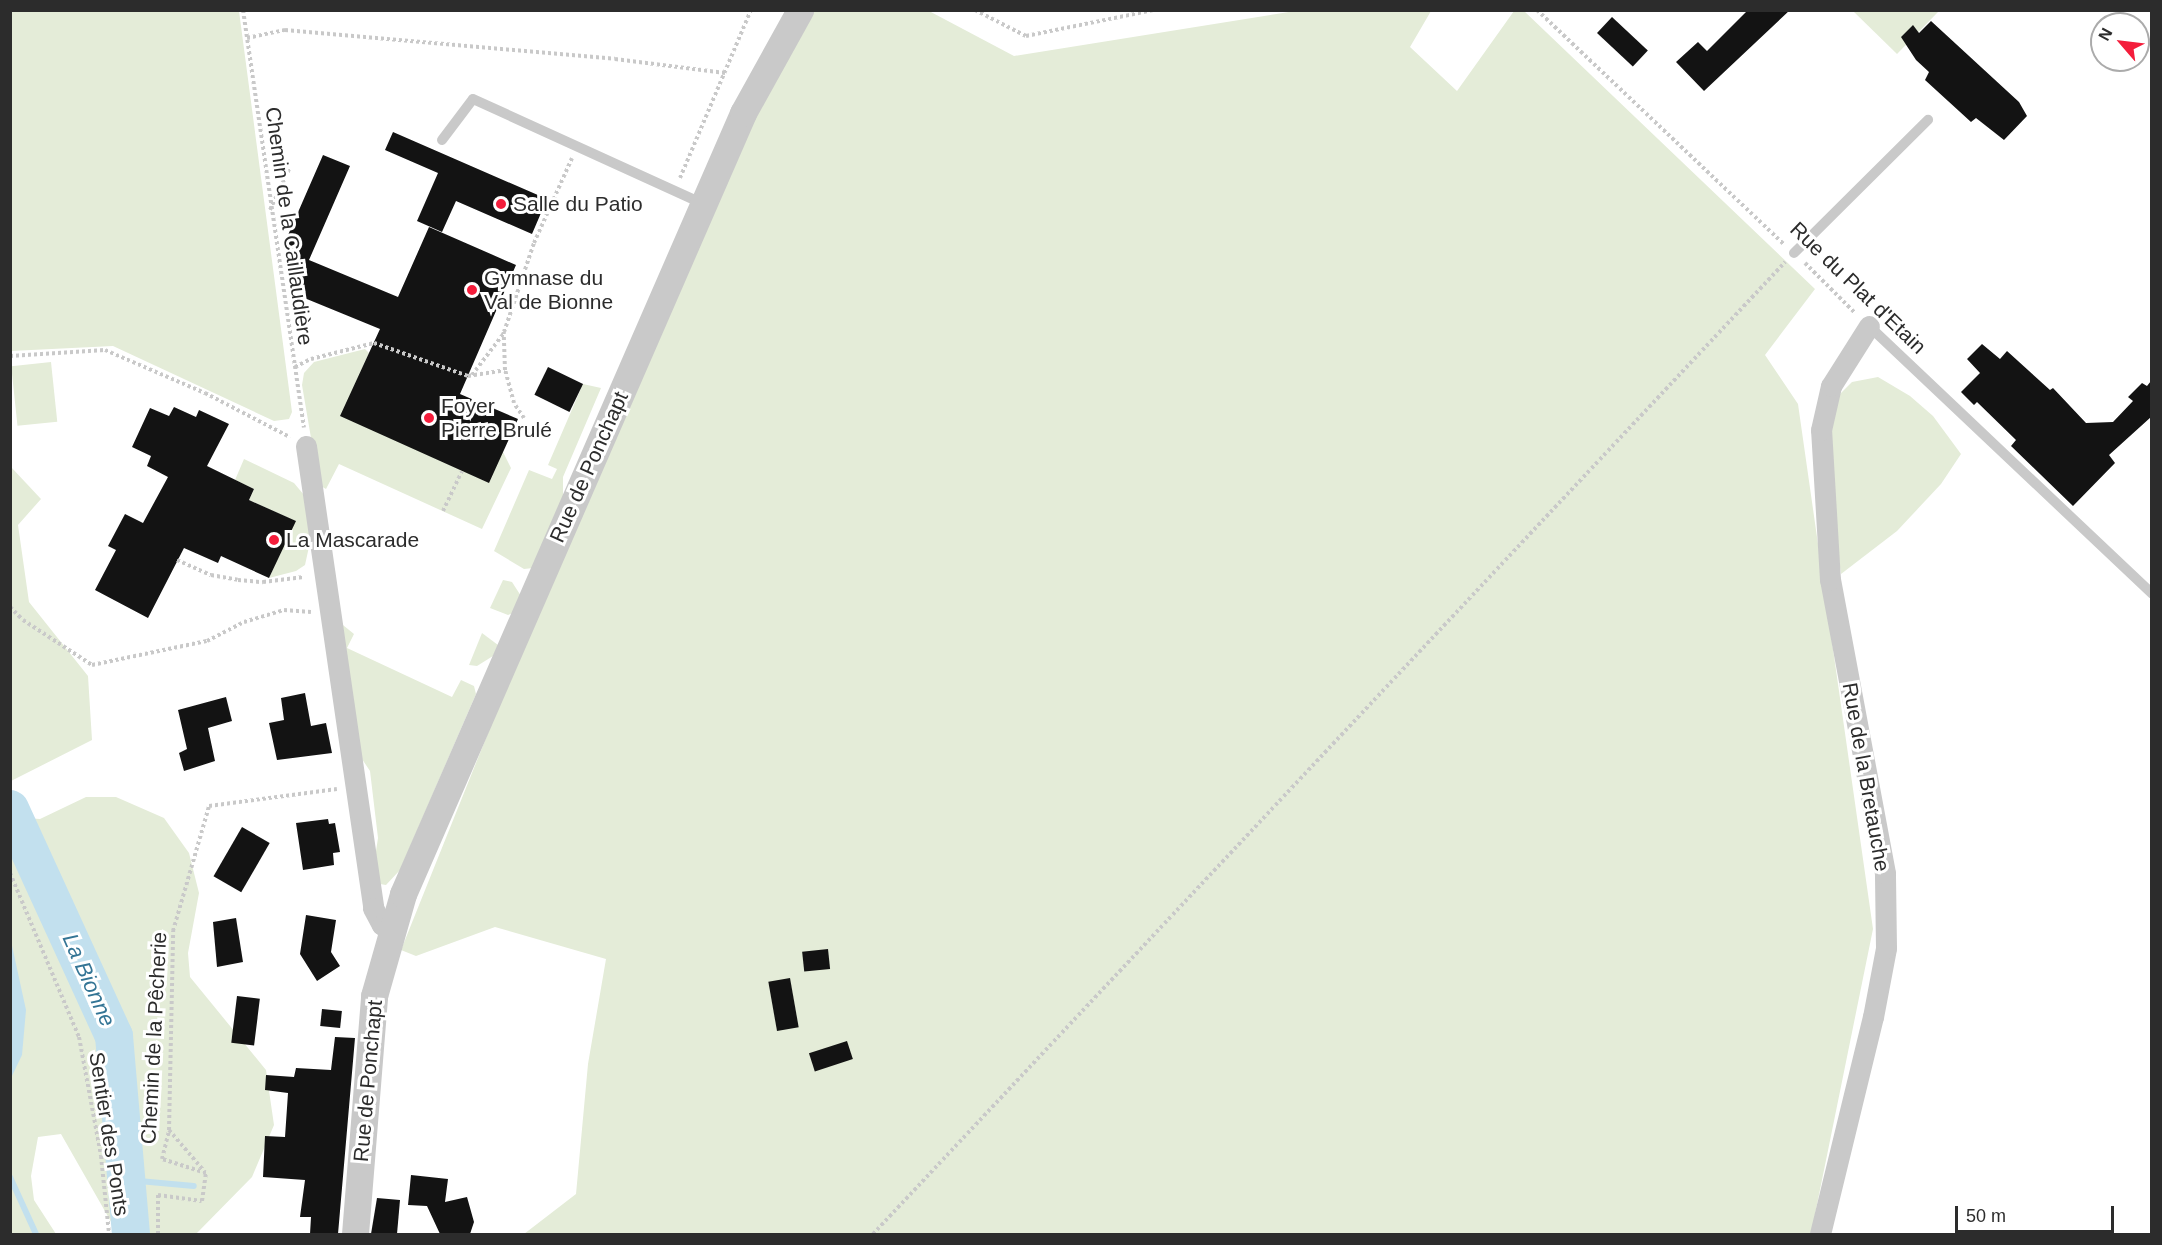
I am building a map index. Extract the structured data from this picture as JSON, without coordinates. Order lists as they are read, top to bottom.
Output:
{
  "streets": {
    "street": ["Rue de Ponchapt", "Rue de la Bretauche"],
    "lane": ["Rue du Plat d'Etain"],
    "path": ["Chemin de la Caillaudière", "Chemin de la Pêcherie", "Sentier des Ponts"]
  },
  "crossings": [
    ["Rue du Plat d'Etain", "Rue de la Bretauche"]
  ],
  "water": ["La Bionne"],
  "places": [
    "Salle du Patio",
    "Gymnase du Val de Bionne",
    "Foyer Pierre Brulé",
    "La Mascarade"
  ],
  "scale_bar": "50 m",
  "north": "top left"
}
